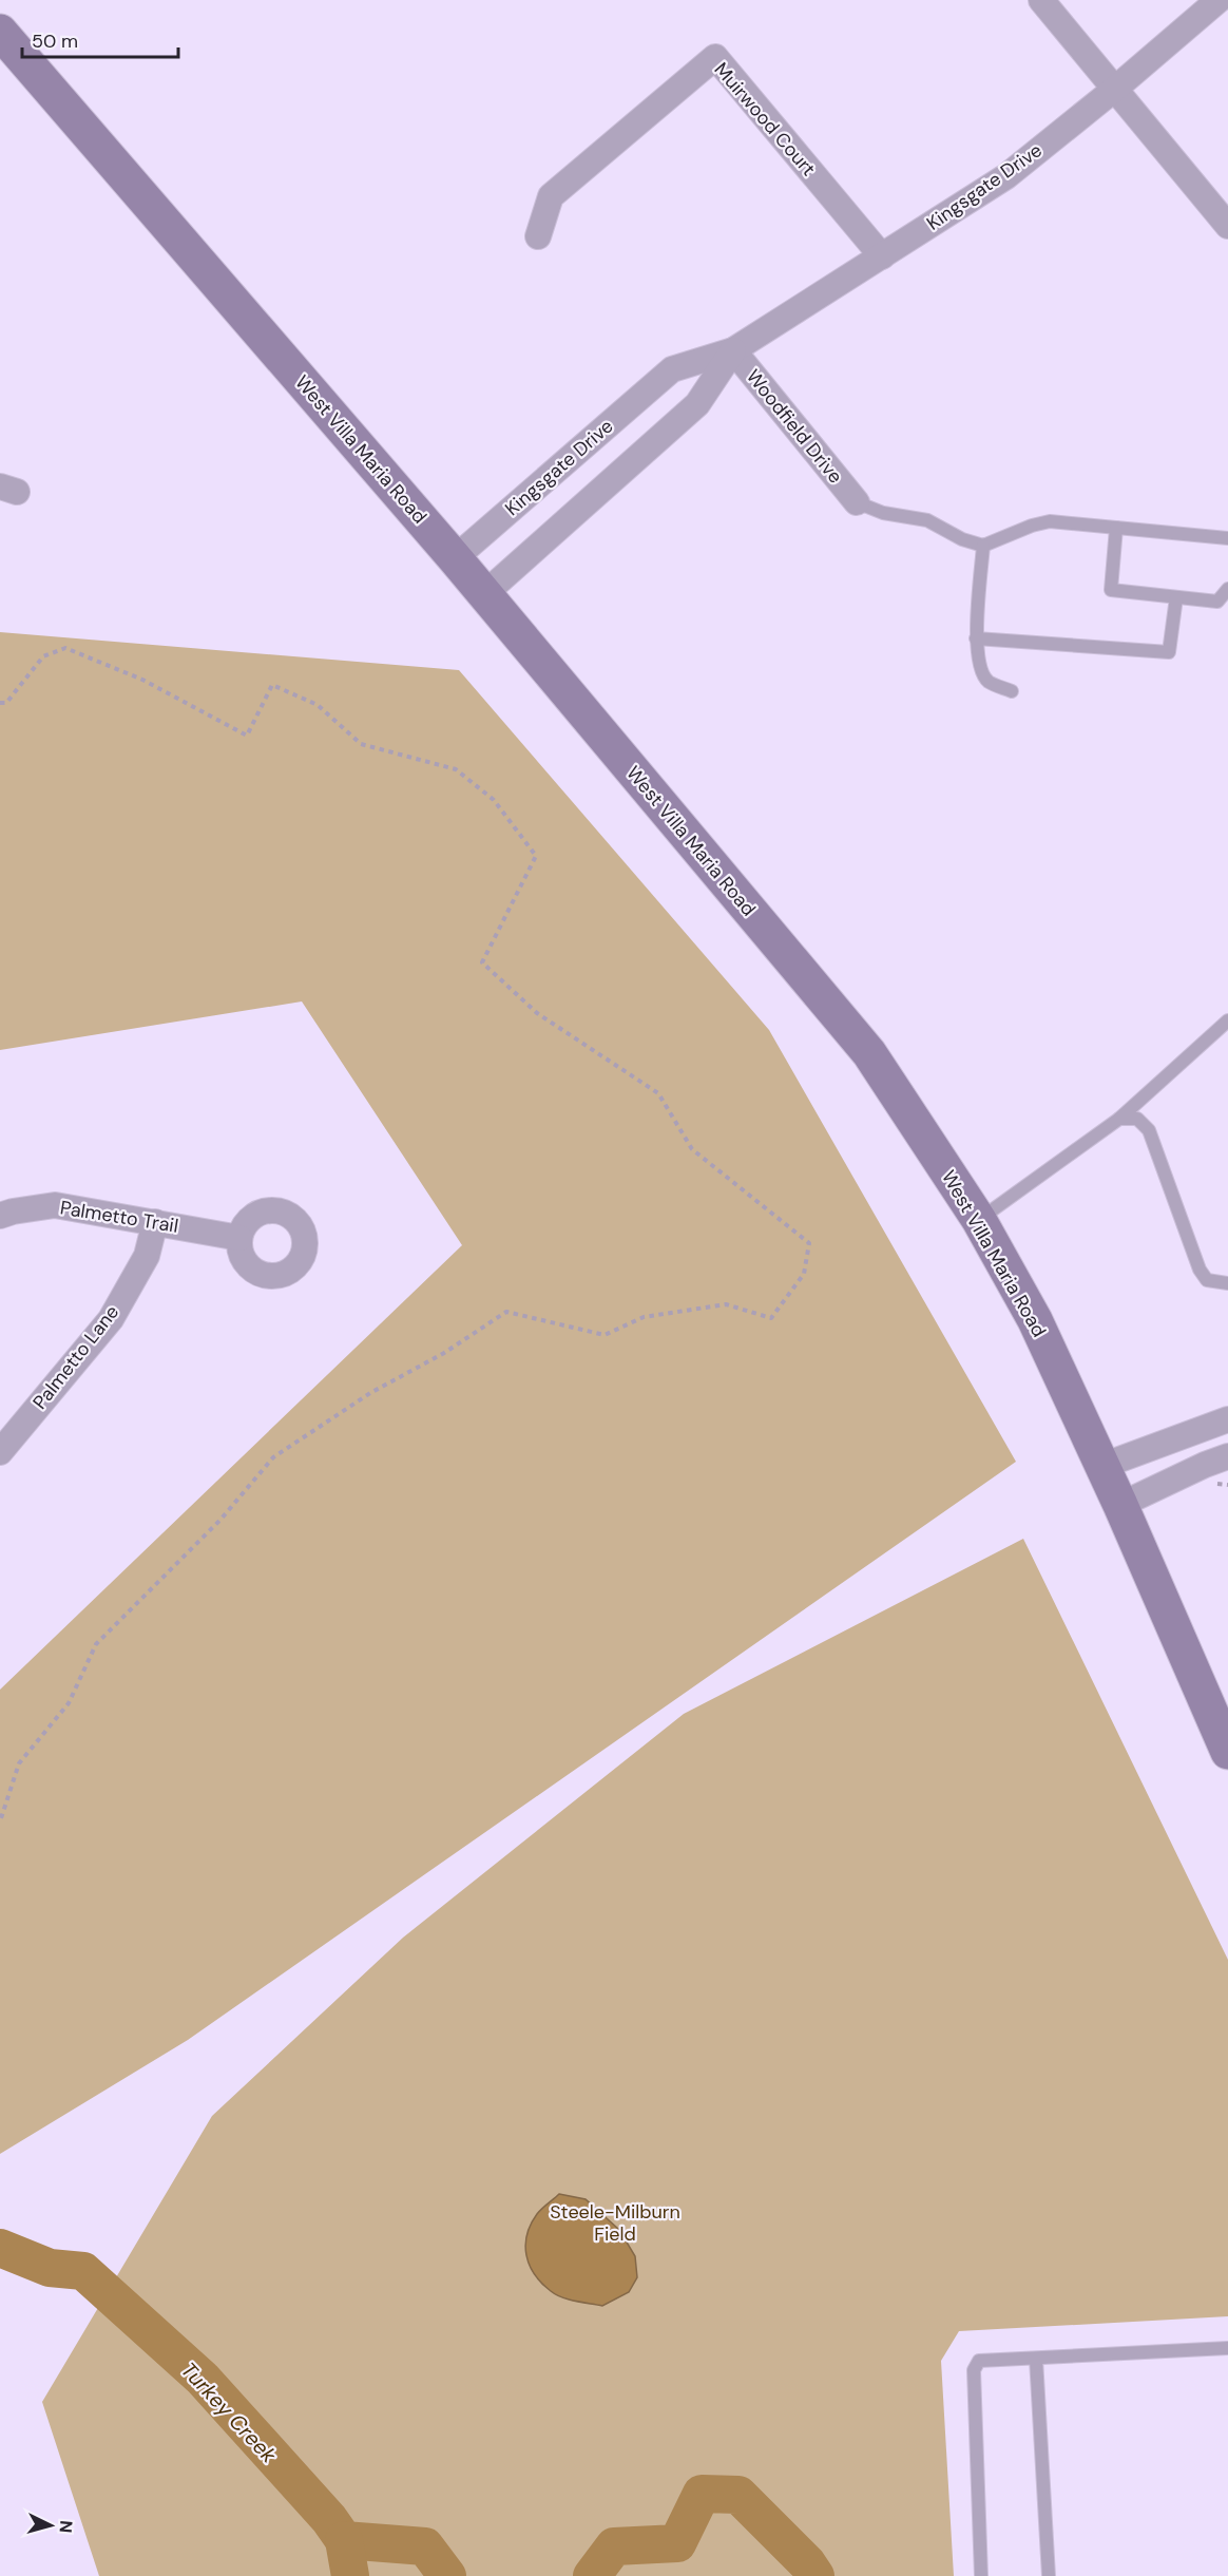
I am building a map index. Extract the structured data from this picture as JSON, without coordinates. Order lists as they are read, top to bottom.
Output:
{
  "streets": {
    "main road": ["West Villa Maria Road"],
    "street": [
      "Muirwood Court",
      "Kingsgate Drive",
      "Woodfield Drive",
      "Palmetto Trail",
      "Palmetto Lane"
    ]
  },
  "crossings": [
    ["Muirwood Court", "Kingsgate Drive"],
    ["Kingsgate Drive", "Woodfield Drive"],
    ["Kingsgate Drive", "West Villa Maria Road"],
    ["Palmetto Trail", "Palmetto Lane"]
  ],
  "water": ["Turkey Creek"],
  "parks": ["Steele-Milburn Field"],
  "scale_bar": "50 m",
  "north": "right"
}
